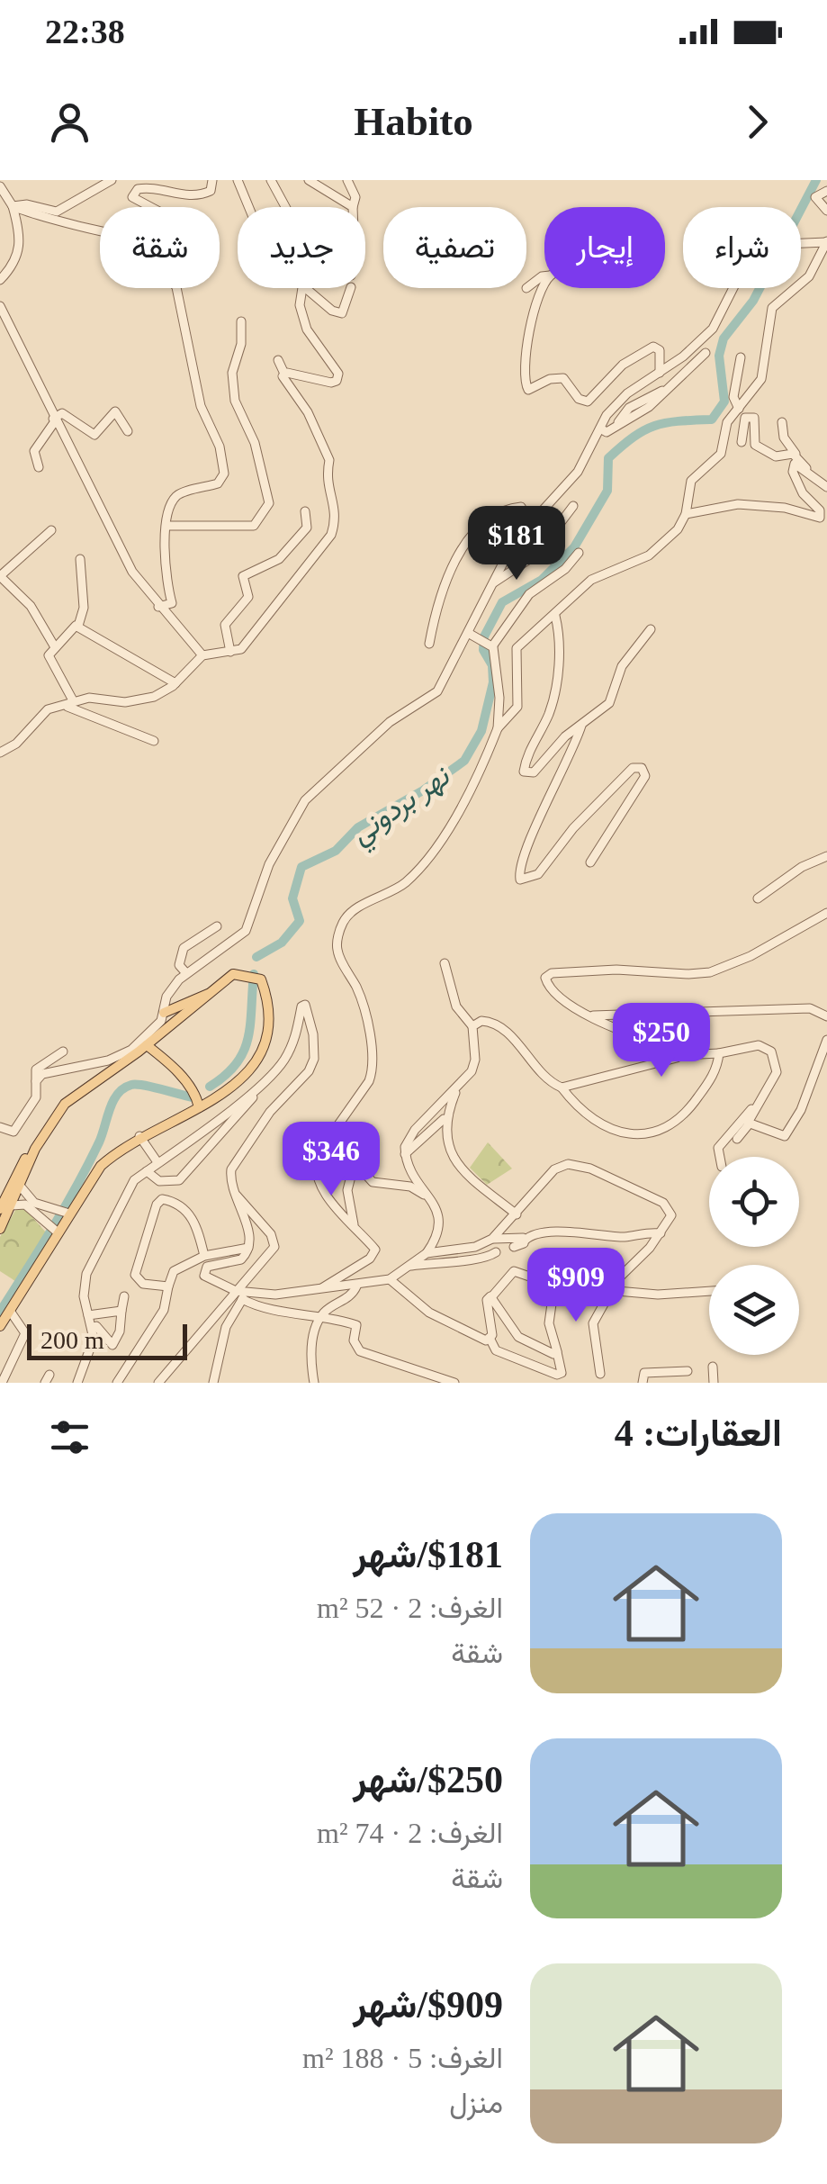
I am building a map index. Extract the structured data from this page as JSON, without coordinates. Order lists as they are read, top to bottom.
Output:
{
  "water": ["نهر بردوني"],
  "scale_bar": "200 m",
  "page": {
    "status": "22:38",
    "header": "Habito",
    "chip": [
      "شراء",
      "إيجار",
      "تصفية",
      "جديد",
      "شقة"
    ],
    "price": [
      "$181",
      "$250",
      "$346",
      "$909"
    ],
    "scale": "200 m",
    "heading": "العقارات: 4",
    "list": [
      {
        "name": "$181/شهر",
        "note": "الغرف: 2 · 52 m² · شقة"
      },
      {
        "name": "$250/شهر",
        "note": "الغرف: 2 · 74 m² · شقة"
      },
      {
        "name": "$909/شهر",
        "note": "الغرف: 5 · 188 m² · منزل"
      }
    ]
  }
}
